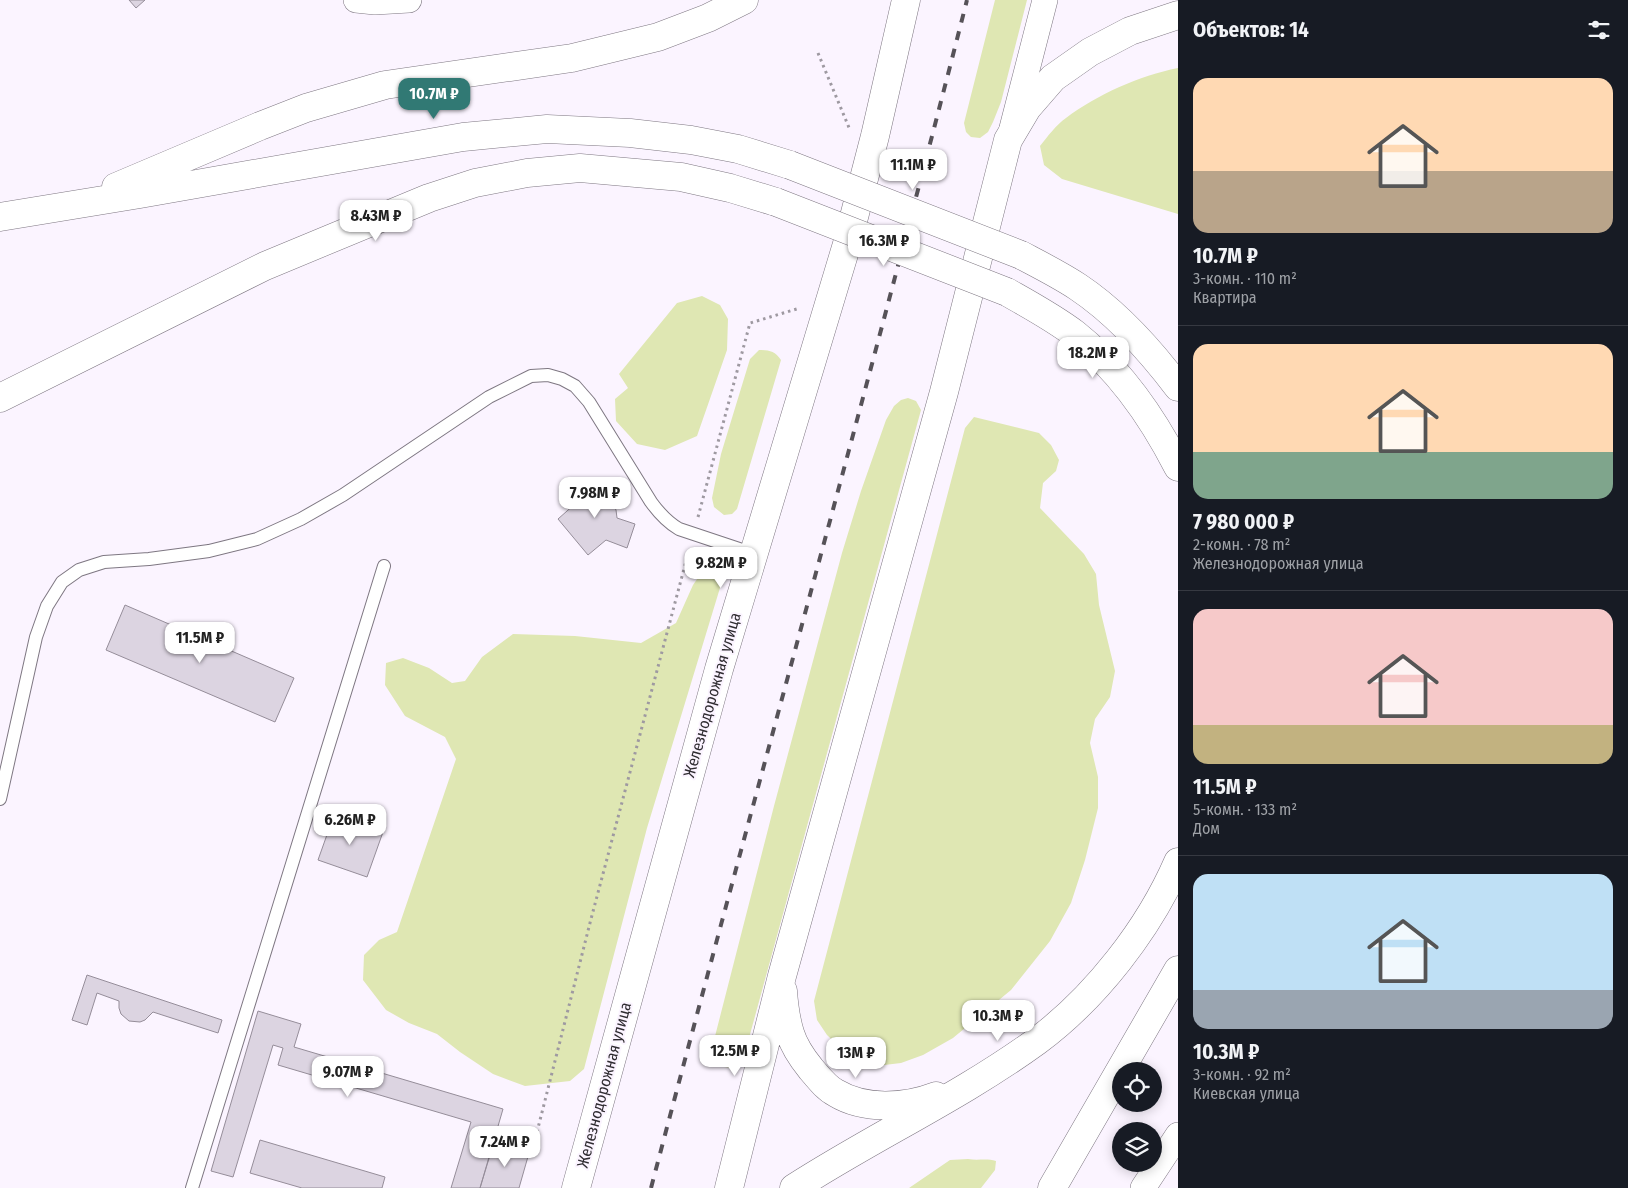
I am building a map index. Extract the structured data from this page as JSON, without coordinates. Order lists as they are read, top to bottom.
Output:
{
  "streets": {
    "street": ["Железнодорожная улица"]
  },
  "page": {
    "heading": "Объектов: 14",
    "list": [
      {
        "name": "10.7M ₽",
        "note": "3-комн. · 110 m² · Квартира"
      },
      {
        "name": "7 980 000 ₽",
        "note": "2-комн. · 78 m² · Железнодорожная улица"
      },
      {
        "name": "11.5M ₽",
        "note": "5-комн. · 133 m² · Дом"
      },
      {
        "name": "10.3M ₽",
        "note": "3-комн. · 92 m² · Киевская улица"
      }
    ],
    "price": [
      "10.7M ₽",
      "11.1M ₽",
      "8.43M ₽",
      "16.3M ₽",
      "18.2M ₽",
      "7.98M ₽",
      "9.82M ₽",
      "11.5M ₽",
      "6.26M ₽",
      "10.3M ₽",
      "12.5M ₽",
      "13M ₽",
      "9.07M ₽",
      "7.24M ₽"
    ]
  }
}
